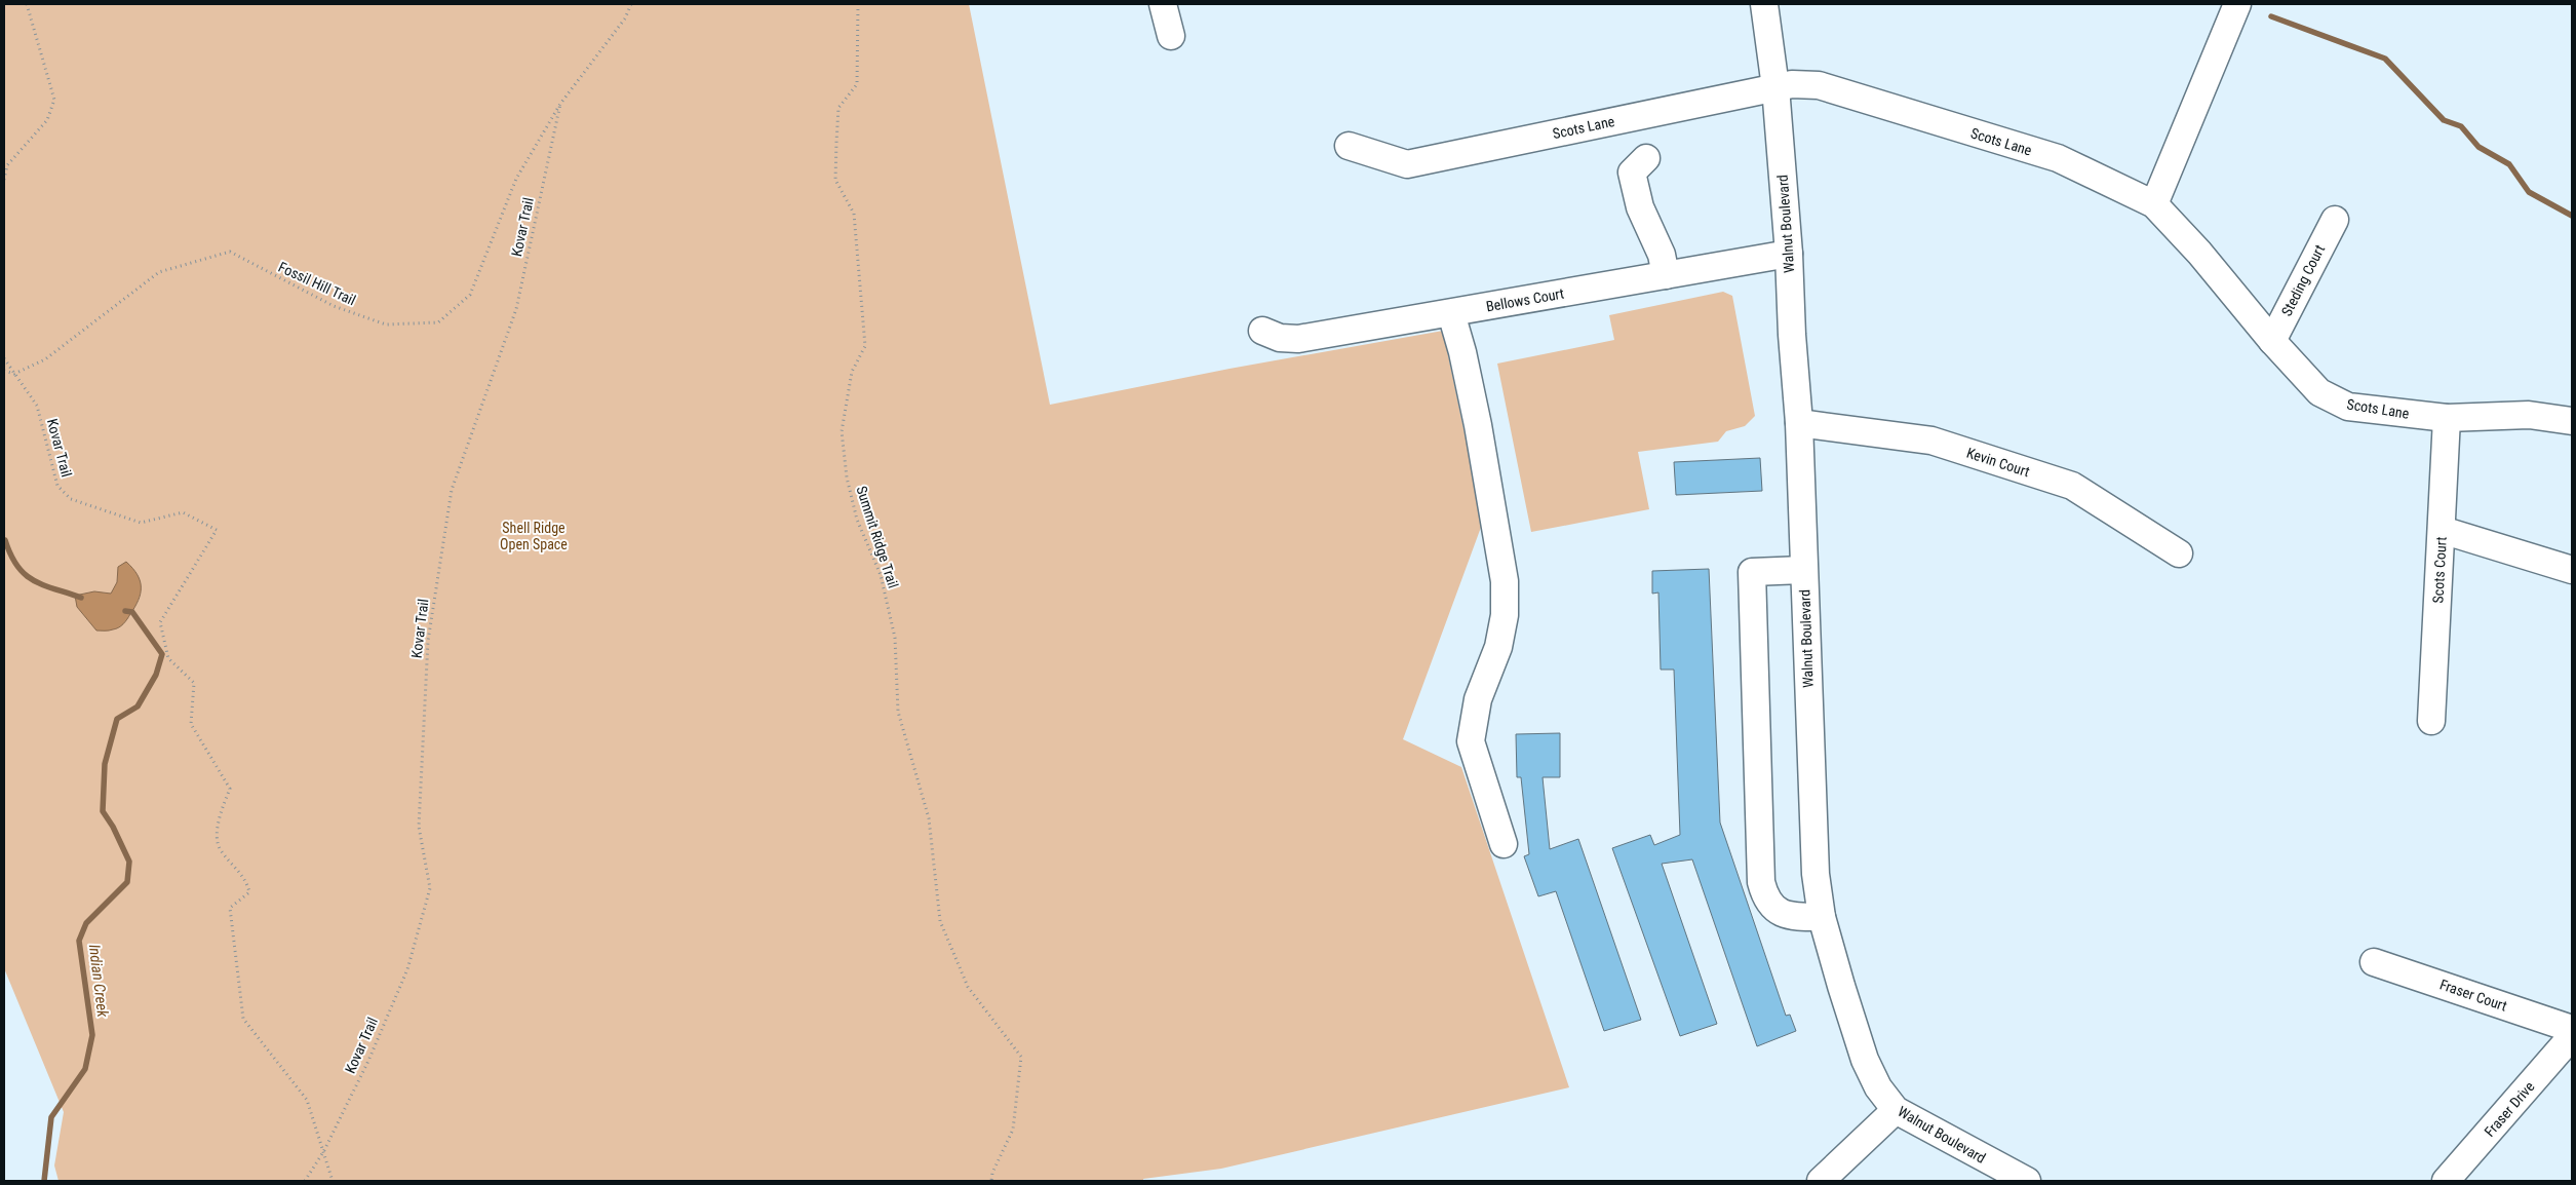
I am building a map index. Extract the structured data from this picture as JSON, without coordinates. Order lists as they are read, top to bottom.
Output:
{
  "streets": {
    "street": [
      "Scots Lane",
      "Walnut Boulevard",
      "Steding Court",
      "Bellows Court",
      "Kevin Court",
      "Scots Court",
      "Fraser Court",
      "Fraser Drive"
    ],
    "path": ["Kovar Trail", "Fossil Hill Trail", "Summit Ridge Trail"]
  },
  "crossings": [
    ["Scots Lane", "Walnut Boulevard"],
    ["Scots Lane", "Steding Court"],
    ["Scots Lane", "Scots Court"],
    ["Walnut Boulevard", "Bellows Court"],
    ["Walnut Boulevard", "Kevin Court"],
    ["Kovar Trail", "Fossil Hill Trail"]
  ],
  "water": ["Indian Creek"],
  "parks": ["Shell Ridge Open Space"]
}
